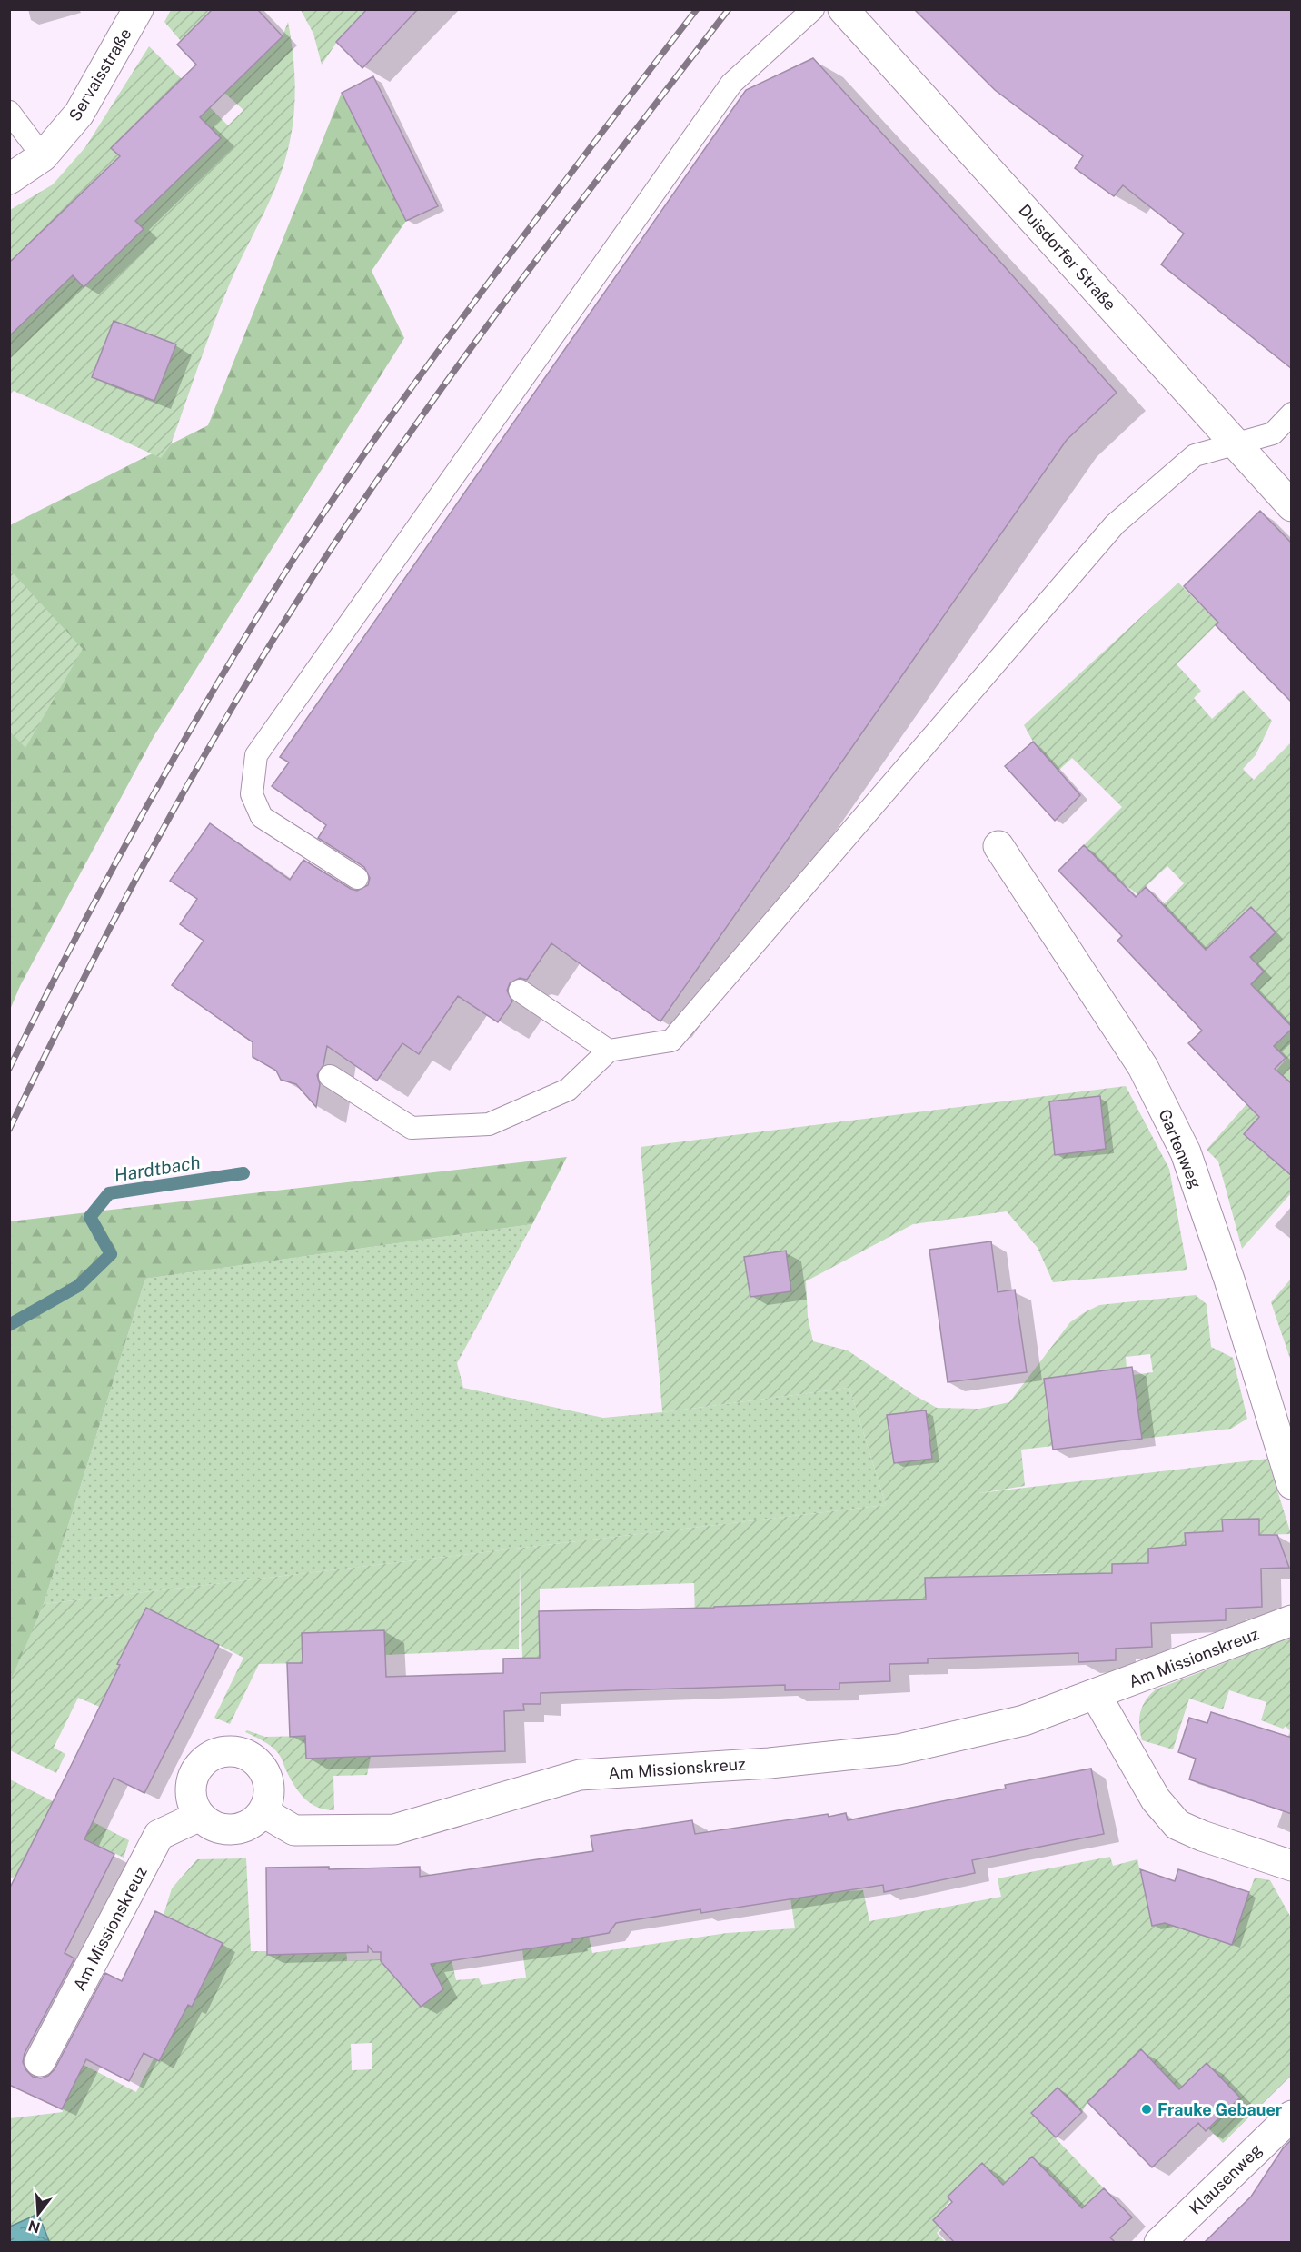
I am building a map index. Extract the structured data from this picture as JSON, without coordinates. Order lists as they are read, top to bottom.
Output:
{
  "streets": {
    "street": [
      "Servaisstraße",
      "Duisdorfer Straße",
      "Gartenweg",
      "Am Missionskreuz",
      "Klausenweg"
    ]
  },
  "water": ["Hardtbach"],
  "places": ["Frauke Gebauer"],
  "north": "bottom"
}
